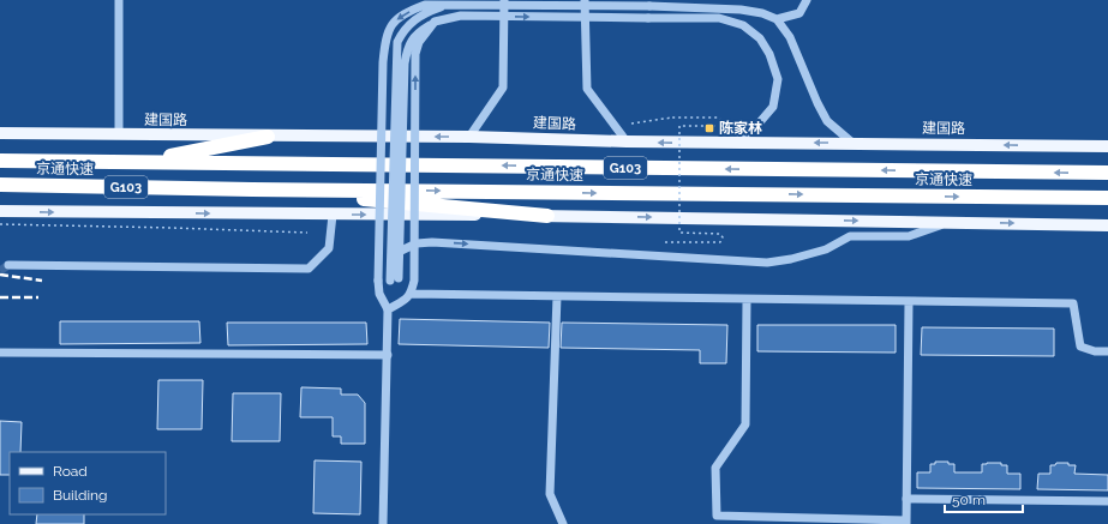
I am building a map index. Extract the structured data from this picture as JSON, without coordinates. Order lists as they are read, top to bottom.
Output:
{
  "streets": {
    "highway": ["G103", "京通快速"],
    "main road": ["建国路"]
  },
  "places": {
    "transit": ["陈家林"]
  },
  "legend": ["Road", "Building"],
  "scale_bar": "50 m"
}
